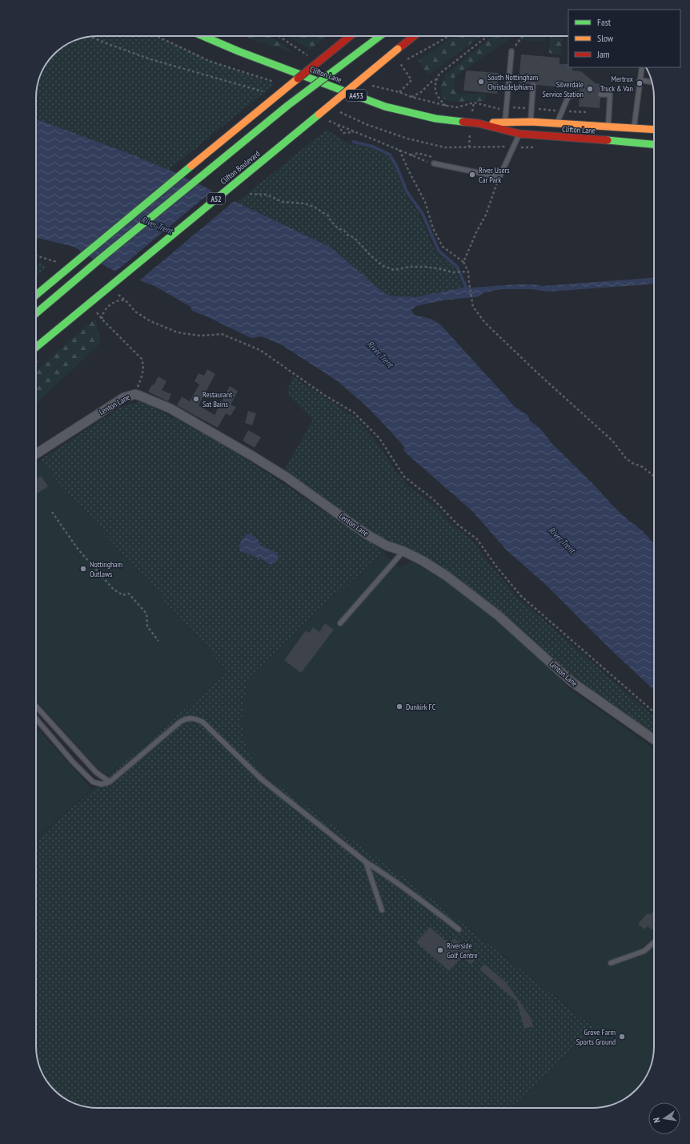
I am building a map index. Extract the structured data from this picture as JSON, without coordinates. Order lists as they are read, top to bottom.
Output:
{
  "streets": {
    "main road": [
      "Clifton Lane",
      "A453",
      "Clifton Boulevard",
      "A52"
    ],
    "street": ["Lenton Lane"]
  },
  "water": ["River Trent"],
  "places": [
    "South Nottingham Christadelphians",
    "Mertrux Truck & Van",
    "Silverdale Service Station",
    "River Users Car Park",
    "Restaurant Sat Bains",
    "Nottingham Outlaws",
    "Dunkirk FC",
    "Riverside Golf Centre",
    "Grove Farm Sports Ground"
  ],
  "legend": ["Fast", "Slow", "Jam"],
  "north": "left"
}
